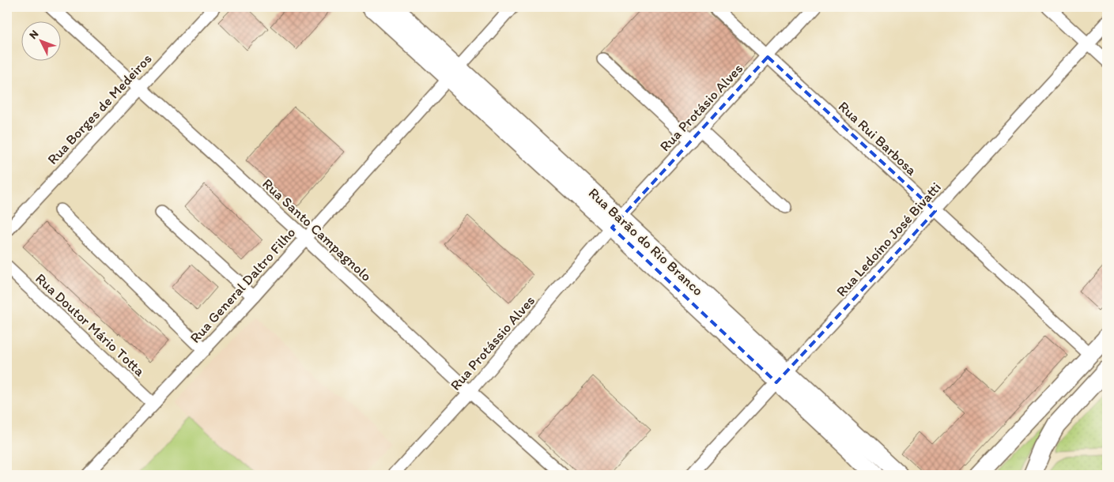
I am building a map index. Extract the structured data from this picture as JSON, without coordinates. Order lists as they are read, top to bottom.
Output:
{
  "streets": {
    "main road": ["Rua Barão do Rio Branco"],
    "street": [
      "Rua Protásio Alves",
      "Rua Borges de Medeiros",
      "Rua Rui Barbosa",
      "Rua Santo Campagnolo",
      "Rua Ledoíno José Bivatti",
      "Rua General Daltro Filho",
      "Rua Doutor Mário Totta",
      "Rua Protássio Alves"
    ]
  },
  "crossings": [
    ["Rua Protásio Alves", "Rua Rui Barbosa"],
    ["Rua Protásio Alves", "Rua Barão do Rio Branco"],
    ["Rua Protásio Alves", "Rua Protássio Alves"],
    ["Rua Borges de Medeiros", "Rua Santo Campagnolo"],
    ["Rua Rui Barbosa", "Rua Ledoíno José Bivatti"],
    ["Rua Santo Campagnolo", "Rua General Daltro Filho"],
    ["Rua Santo Campagnolo", "Rua Protássio Alves"],
    ["Rua Ledoíno José Bivatti", "Rua Barão do Rio Branco"],
    ["Rua Barão do Rio Branco", "Rua General Daltro Filho"],
    ["Rua Barão do Rio Branco", "Rua Protássio Alves"],
    ["Rua General Daltro Filho", "Rua Doutor Mário Totta"]
  ],
  "north": "top left"
}
